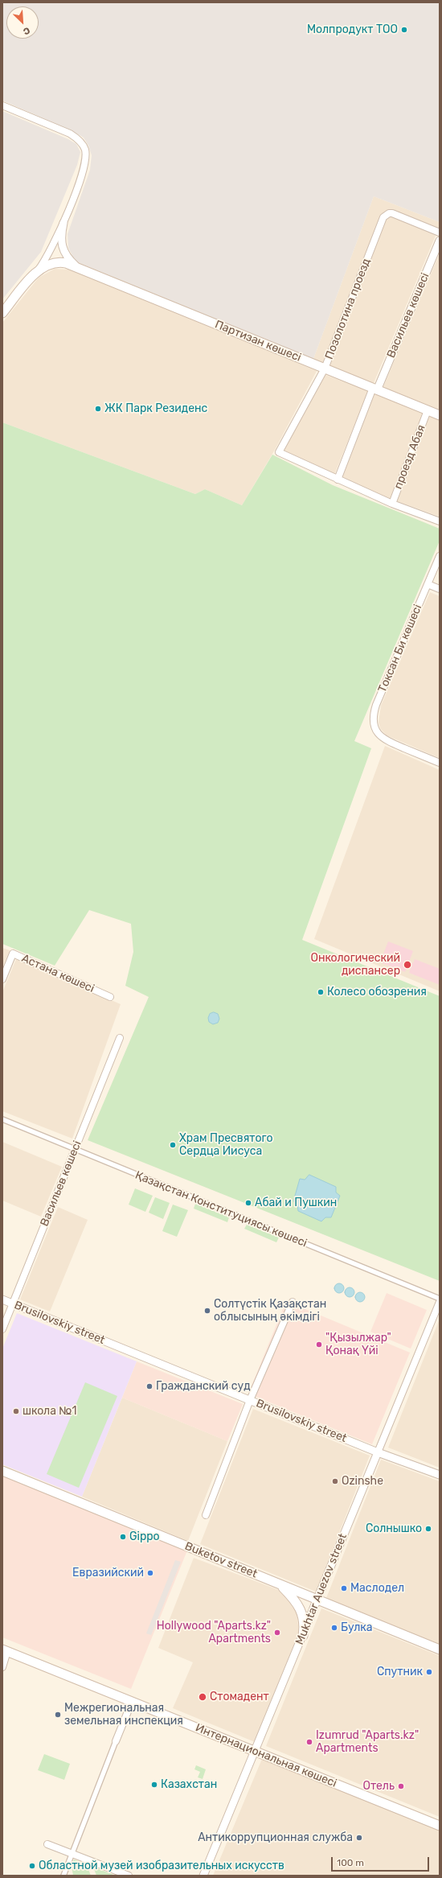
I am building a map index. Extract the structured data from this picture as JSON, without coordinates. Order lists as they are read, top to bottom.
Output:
{
  "streets": {
    "main road": ["Партизан көшесі", "Buketov street", "Интернациональная көшесі"],
    "street": [
      "Позолотина проезд",
      "Васильев көшесі",
      "проезд Абая",
      "Токсан Би көшесі",
      "Астана көшесі",
      "Қазақстан Конституциясы көшесі",
      "Brusilovskiy street",
      "Mukhtar Auezov street"
    ]
  },
  "crossings": [
    ["Позолотина проезд", "Васильев көшесі"],
    ["Позолотина проезд", "Партизан көшесі"],
    ["Васильев көшесі", "Партизан көшесі"],
    ["Васильев көшесі", "Қазақстан Конституциясы көшесі"],
    ["Васильев көшесі", "Brusilovskiy street"],
    ["Партизан көшесі", "проезд Абая"],
    ["Brusilovskiy street", "Mukhtar Auezov street"],
    ["Buketov street", "Mukhtar Auezov street"],
    ["Mukhtar Auezov street", "Интернациональная көшесі"]
  ],
  "places": [
    "Молпродукт ТОО",
    "ЖК Парк Резиденс",
    "Онкологический диспансер",
    "Колесо обозрения",
    "Храм Пресвятого Сердца Иисуса",
    "Абай и Пушкин",
    "Солтүстік Қазақстан облысының әкімдігі",
    "\"Қызылжар\" Қонақ Үйі",
    "Гражданский суд",
    "школа №1",
    "Ozinshe",
    "Солнышко",
    "Gippo",
    "Евразийский",
    "Маслодел",
    "Булка",
    "Hollywood \"Aparts.kz\" Apartments",
    "Спутник",
    "Стомадент",
    "Межрегиональная земельная инспекция",
    "Izumrud \"Aparts.kz\" Apartments",
    "Казахстан",
    "Отель",
    "Антикоррупционная служба",
    "Областной музей изобразительных искусств"
  ],
  "scale_bar": "100 m",
  "north": "bottom right"
}
